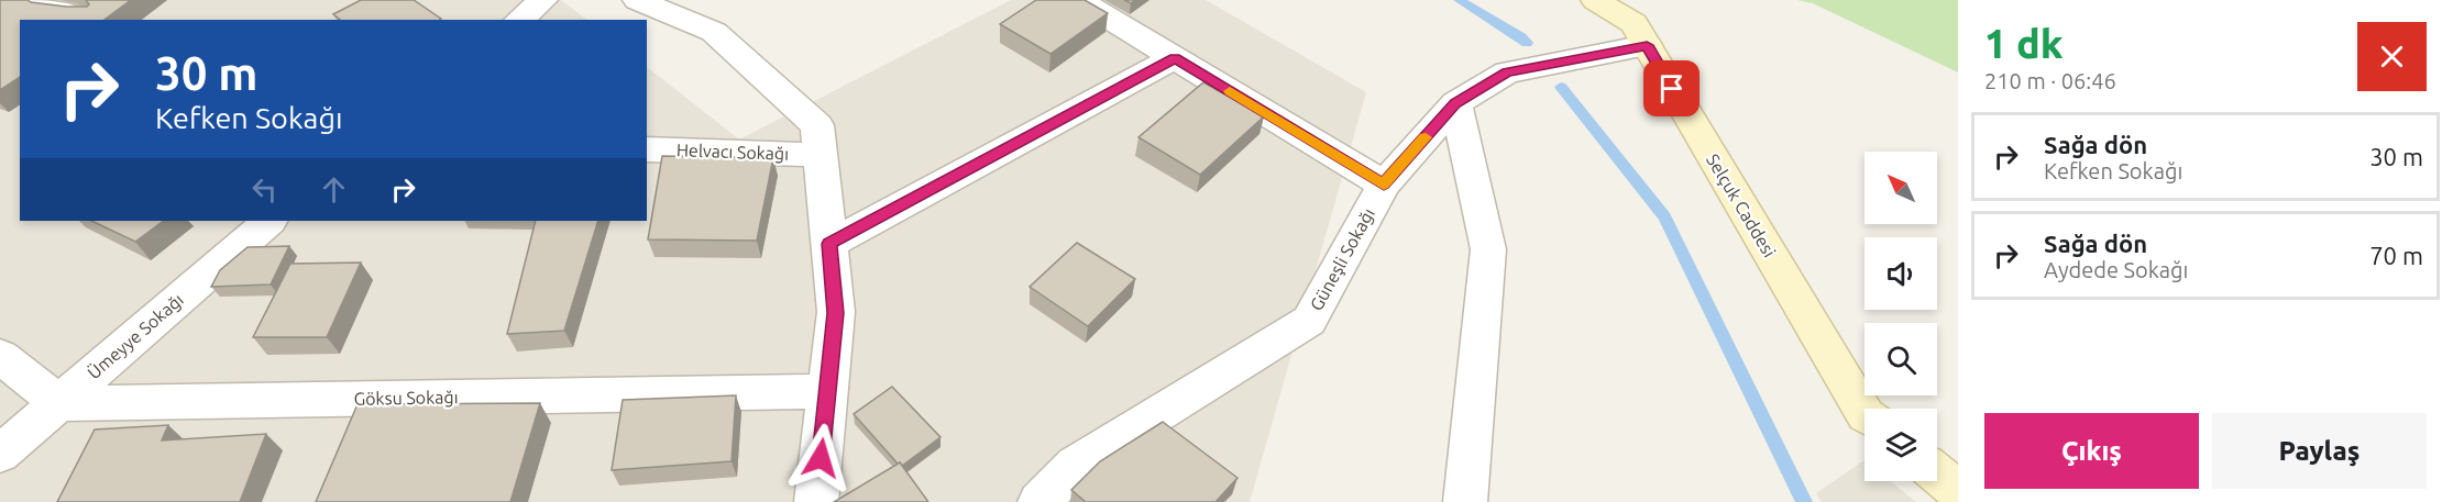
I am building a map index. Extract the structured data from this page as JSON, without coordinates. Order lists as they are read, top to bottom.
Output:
{
  "streets": {
    "street": [
      "Helvacı Sokağı",
      "Selçuk Caddesi",
      "Güneşli Sokağı",
      "Ümeyye Sokağı",
      "Göksu Sokağı"
    ]
  },
  "crossings": [
    ["Selçuk Caddesi", "Güneşli Sokağı"],
    ["Ümeyye Sokağı", "Göksu Sokağı"]
  ],
  "north": "top left",
  "page": {
    "heading": ["1 dk", "210 m · 06:46"],
    "turn": ["30 m", "Kefken Sokağı"],
    "list": [
      {
        "name": "Sağa dön",
        "note": "Kefken Sokağı",
        "value": "30 m"
      },
      {
        "name": "Sağa dön",
        "note": "Aydede Sokağı",
        "value": "70 m"
      }
    ],
    "buttons": ["Çıkış", "Paylaş"]
  }
}
